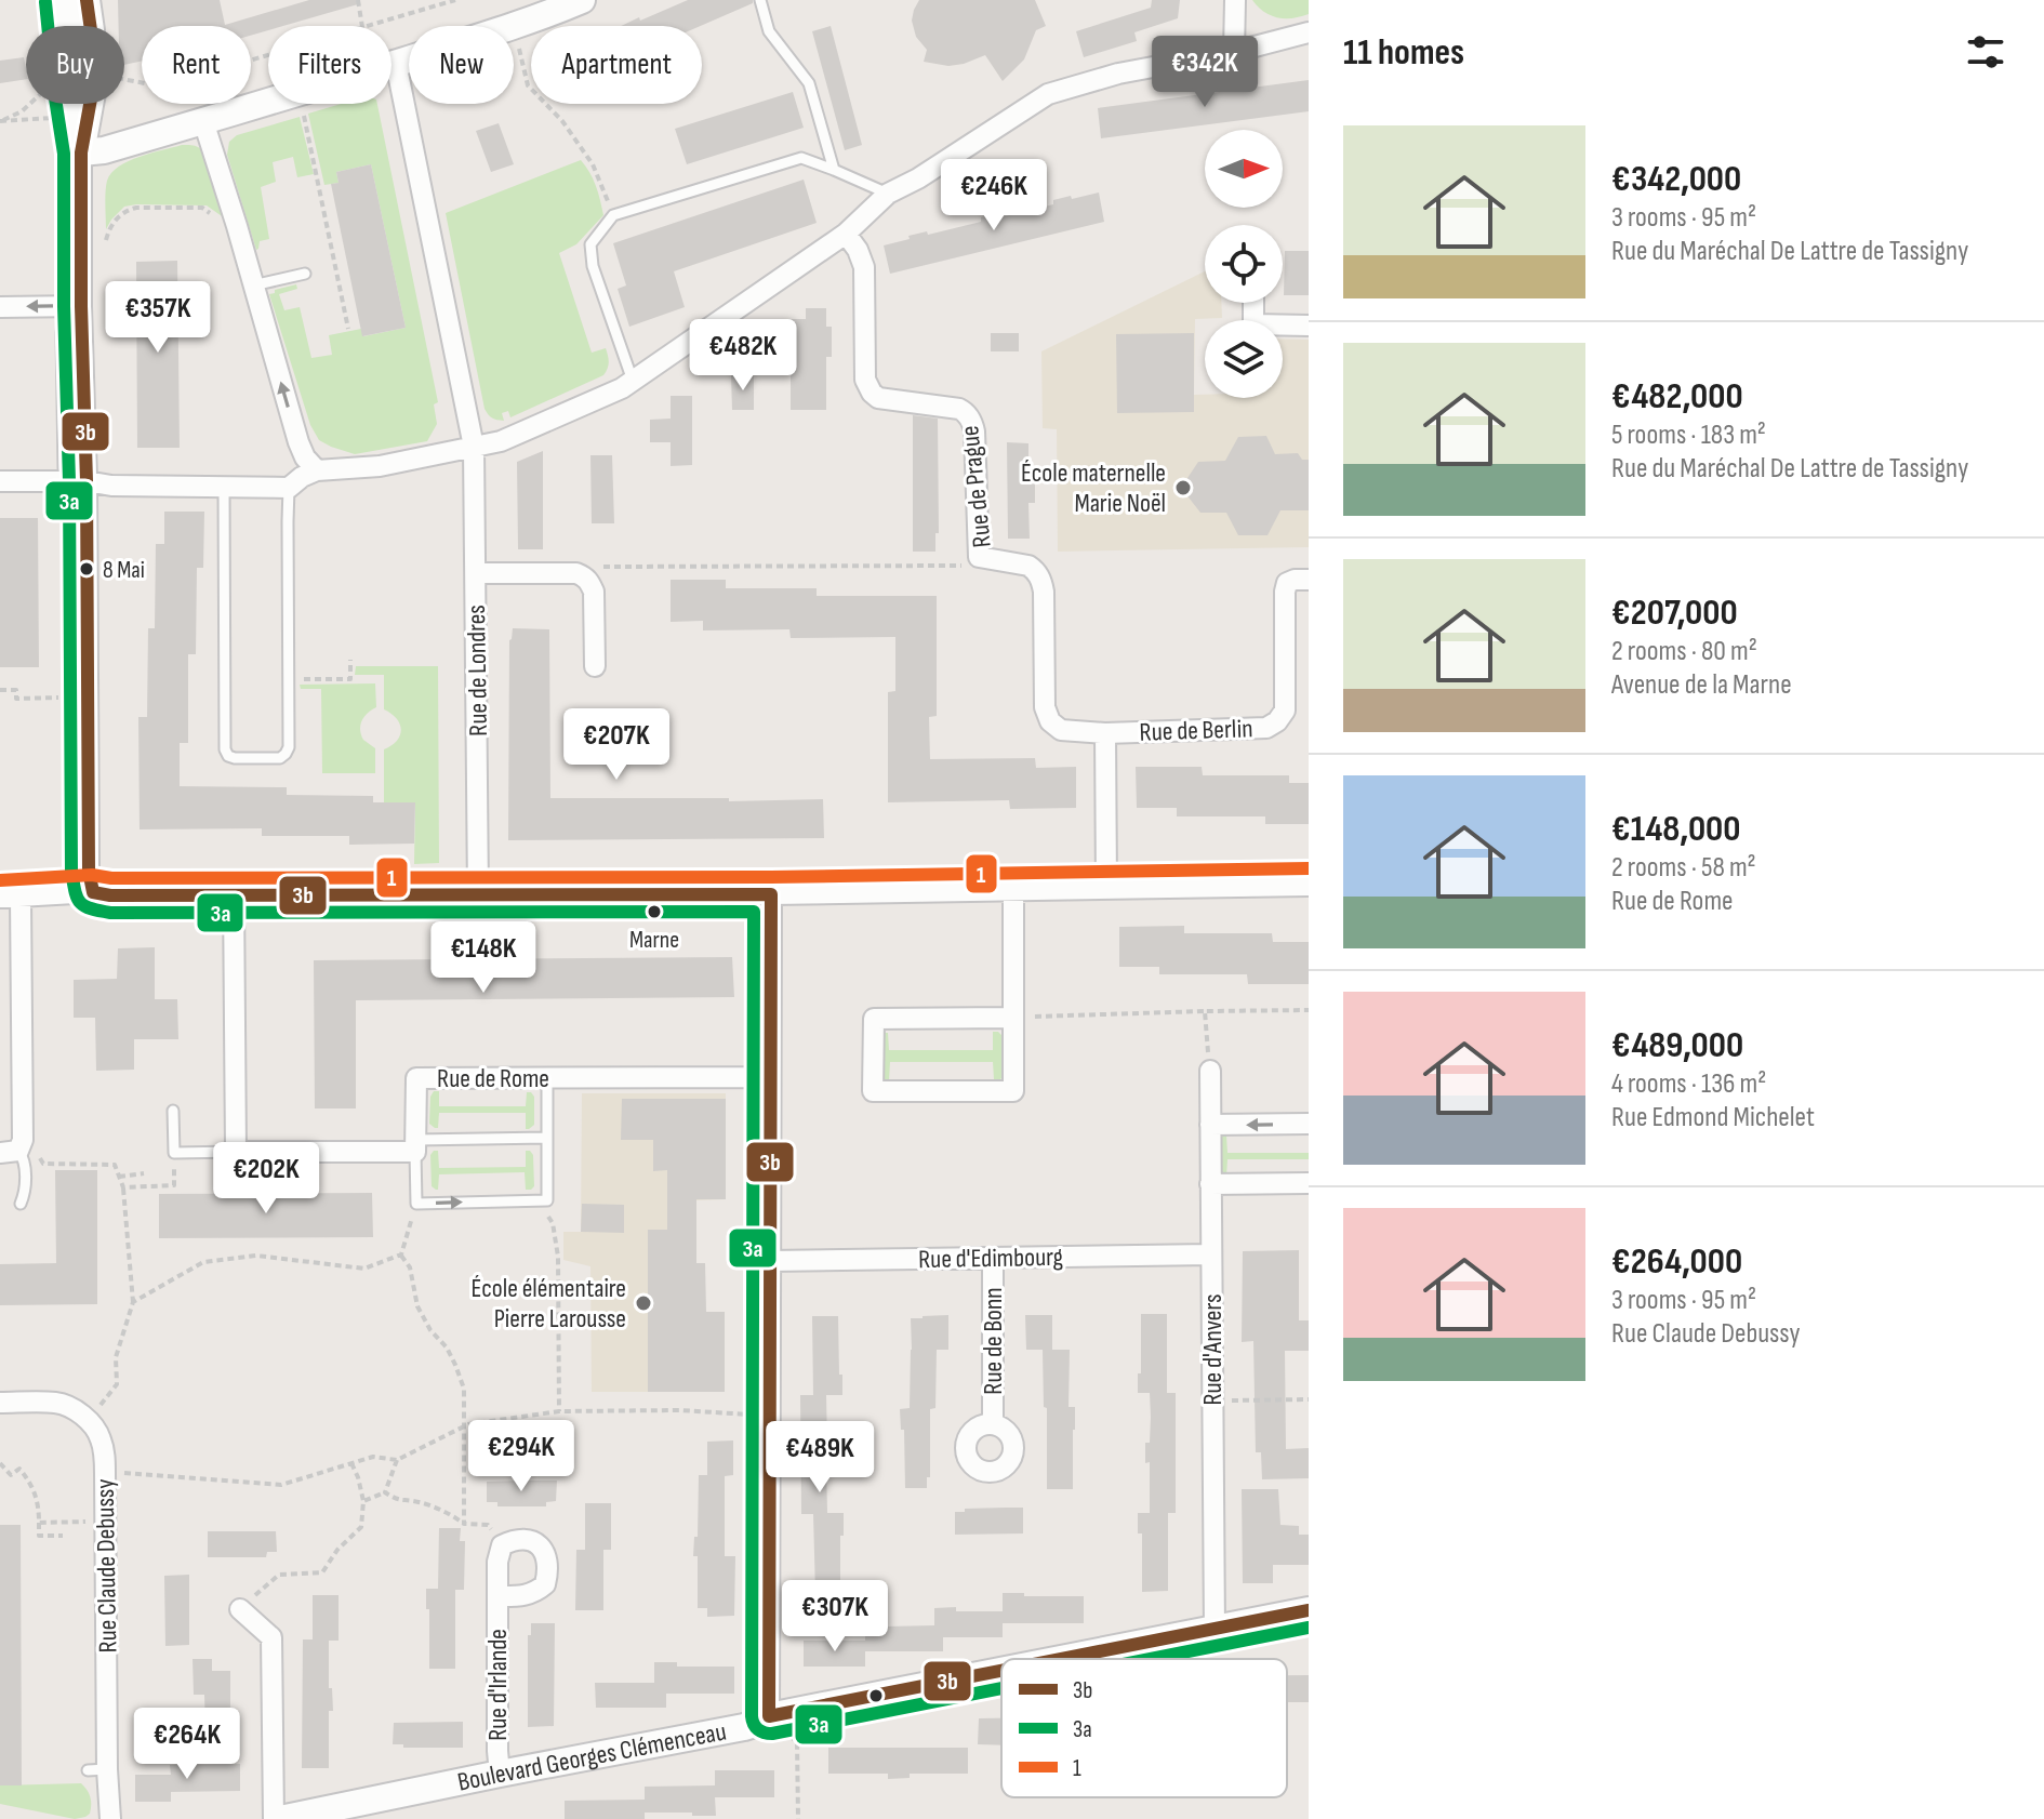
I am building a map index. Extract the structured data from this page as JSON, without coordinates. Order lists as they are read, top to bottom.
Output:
{
  "streets": {
    "street": [
      "Rue de Prague",
      "Rue de Londres",
      "Rue de Berlin",
      "Rue de Rome",
      "Rue d'Edimbourg",
      "Rue de Bonn",
      "Rue d'Anvers",
      "Rue Claude Debussy",
      "Rue d'Irlande",
      "Boulevard Georges Clémenceau"
    ]
  },
  "crossings": [
    ["Rue de Prague", "Rue de Berlin"],
    ["Rue d'Edimbourg", "Rue de Bonn"],
    ["Rue d'Edimbourg", "Rue d'Anvers"],
    ["Rue d'Anvers", "Boulevard Georges Clémenceau"],
    ["Rue d'Irlande", "Boulevard Georges Clémenceau"]
  ],
  "places": [
    "École maternelle Marie Noël",
    "8 Mai",
    "Marne",
    "École élémentaire Pierre Larousse"
  ],
  "lines": ["transit line 3b", "transit line 3a", "transit line 1"],
  "legend": ["3b", "3a", "1"],
  "north": "right",
  "page": {
    "heading": "11 homes",
    "chip": [
      "Buy",
      "Rent",
      "Filters",
      "New",
      "Apartment"
    ],
    "price": [
      "€342K",
      "€246K",
      "€357K",
      "€482K",
      "€207K",
      "€148K",
      "€202K",
      "€294K",
      "€489K",
      "€307K",
      "€264K"
    ],
    "list": [
      {
        "name": "€342,000",
        "note": "3 rooms · 95 m² · Rue du Maréchal De Lattre de Tassigny"
      },
      {
        "name": "€482,000",
        "note": "5 rooms · 183 m² · Rue du Maréchal De Lattre de Tassigny"
      },
      {
        "name": "€207,000",
        "note": "2 rooms · 80 m² · Avenue de la Marne"
      },
      {
        "name": "€148,000",
        "note": "2 rooms · 58 m² · Rue de Rome"
      },
      {
        "name": "€489,000",
        "note": "4 rooms · 136 m² · Rue Edmond Michelet"
      },
      {
        "name": "€264,000",
        "note": "3 rooms · 95 m² · Rue Claude Debussy"
      }
    ]
  }
}
